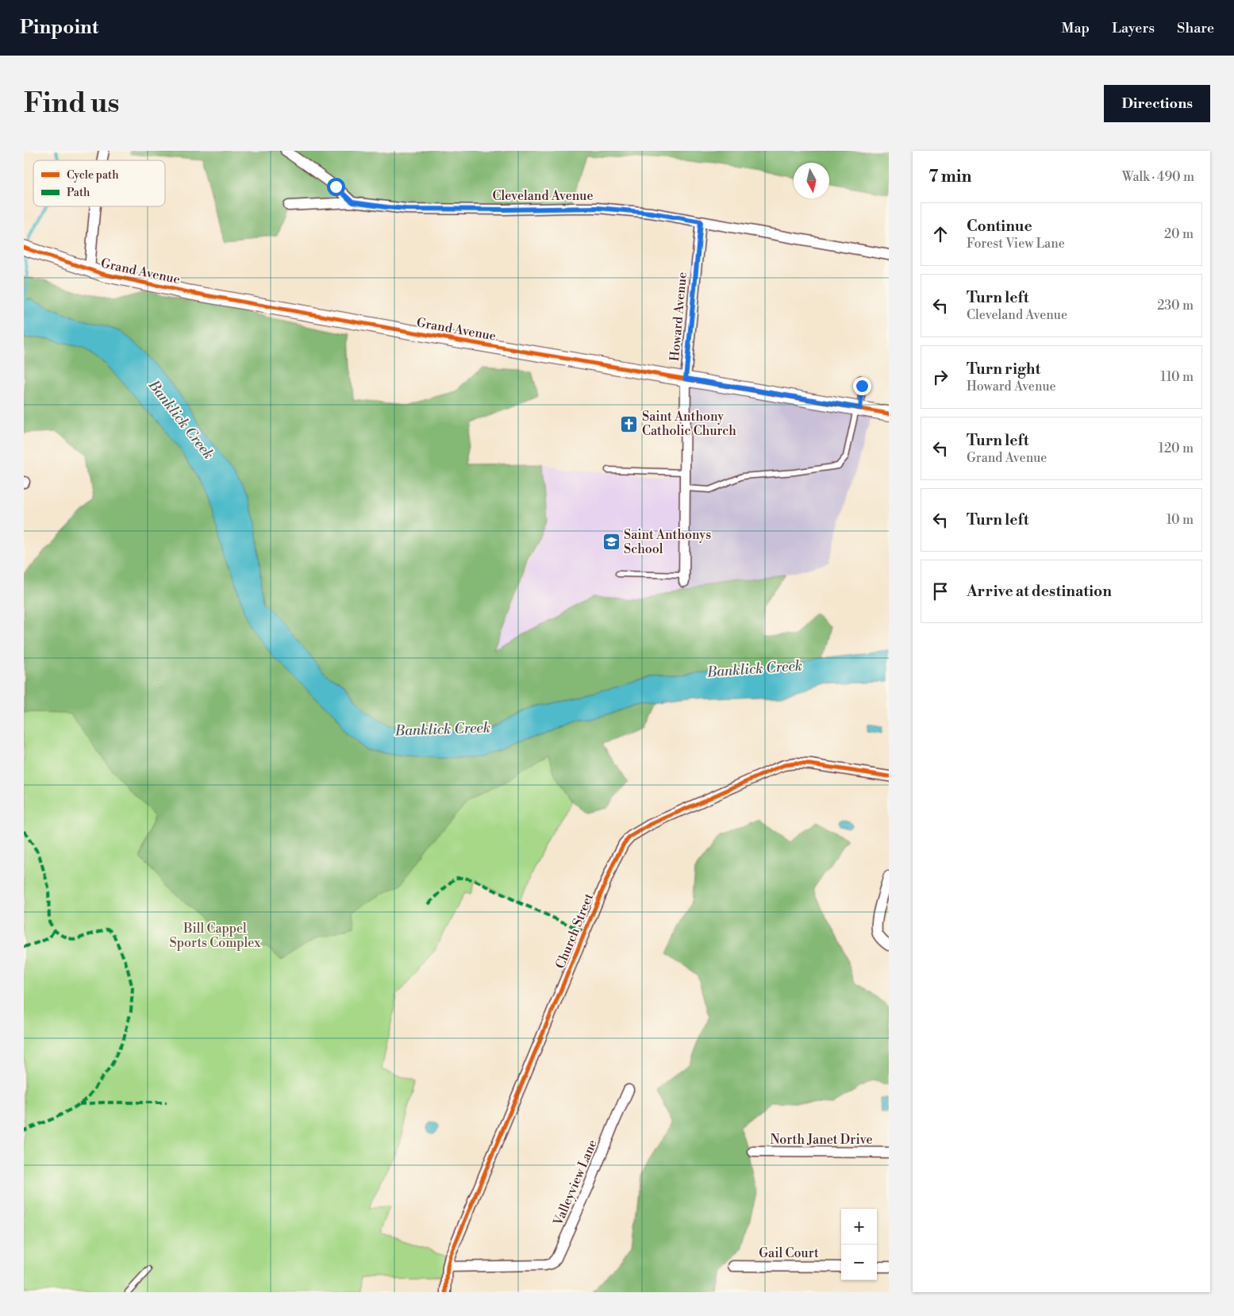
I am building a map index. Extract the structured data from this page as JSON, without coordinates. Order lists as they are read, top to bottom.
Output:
{
  "streets": {
    "street": [
      "Cleveland Avenue",
      "Grand Avenue",
      "Howard Avenue",
      "Church Street",
      "North Janet Drive",
      "Valleyview Lane",
      "Gail Court"
    ]
  },
  "crossings": [
    ["Cleveland Avenue", "Howard Avenue"],
    ["Grand Avenue", "Howard Avenue"],
    ["Church Street", "Valleyview Lane"]
  ],
  "water": ["Banklick Creek"],
  "parks": ["Bill Cappel Sports Complex"],
  "places": {
    "church": ["Saint Anthony Catholic Church"],
    "school or university": ["Saint Anthonys School"]
  },
  "legend": ["Cycle path", "Path"],
  "north": "bottom",
  "page": {
    "header": "Pinpoint",
    "nav": ["Map", "Layers", "Share"],
    "buttons": "Directions",
    "title": "Find us",
    "heading": ["7 min", "Walk · 490 m"],
    "list": [
      ["Continue", "Forest View Lane", "20 m"],
      ["Turn left", "Cleveland Avenue", "230 m"],
      ["Turn right", "Howard Avenue", "110 m"],
      ["Turn left", "Grand Avenue", "120 m"],
      ["Turn left", "10 m"],
      "Arrive at destination"
    ],
    "map_buttons": ["+", "−"]
  }
}
